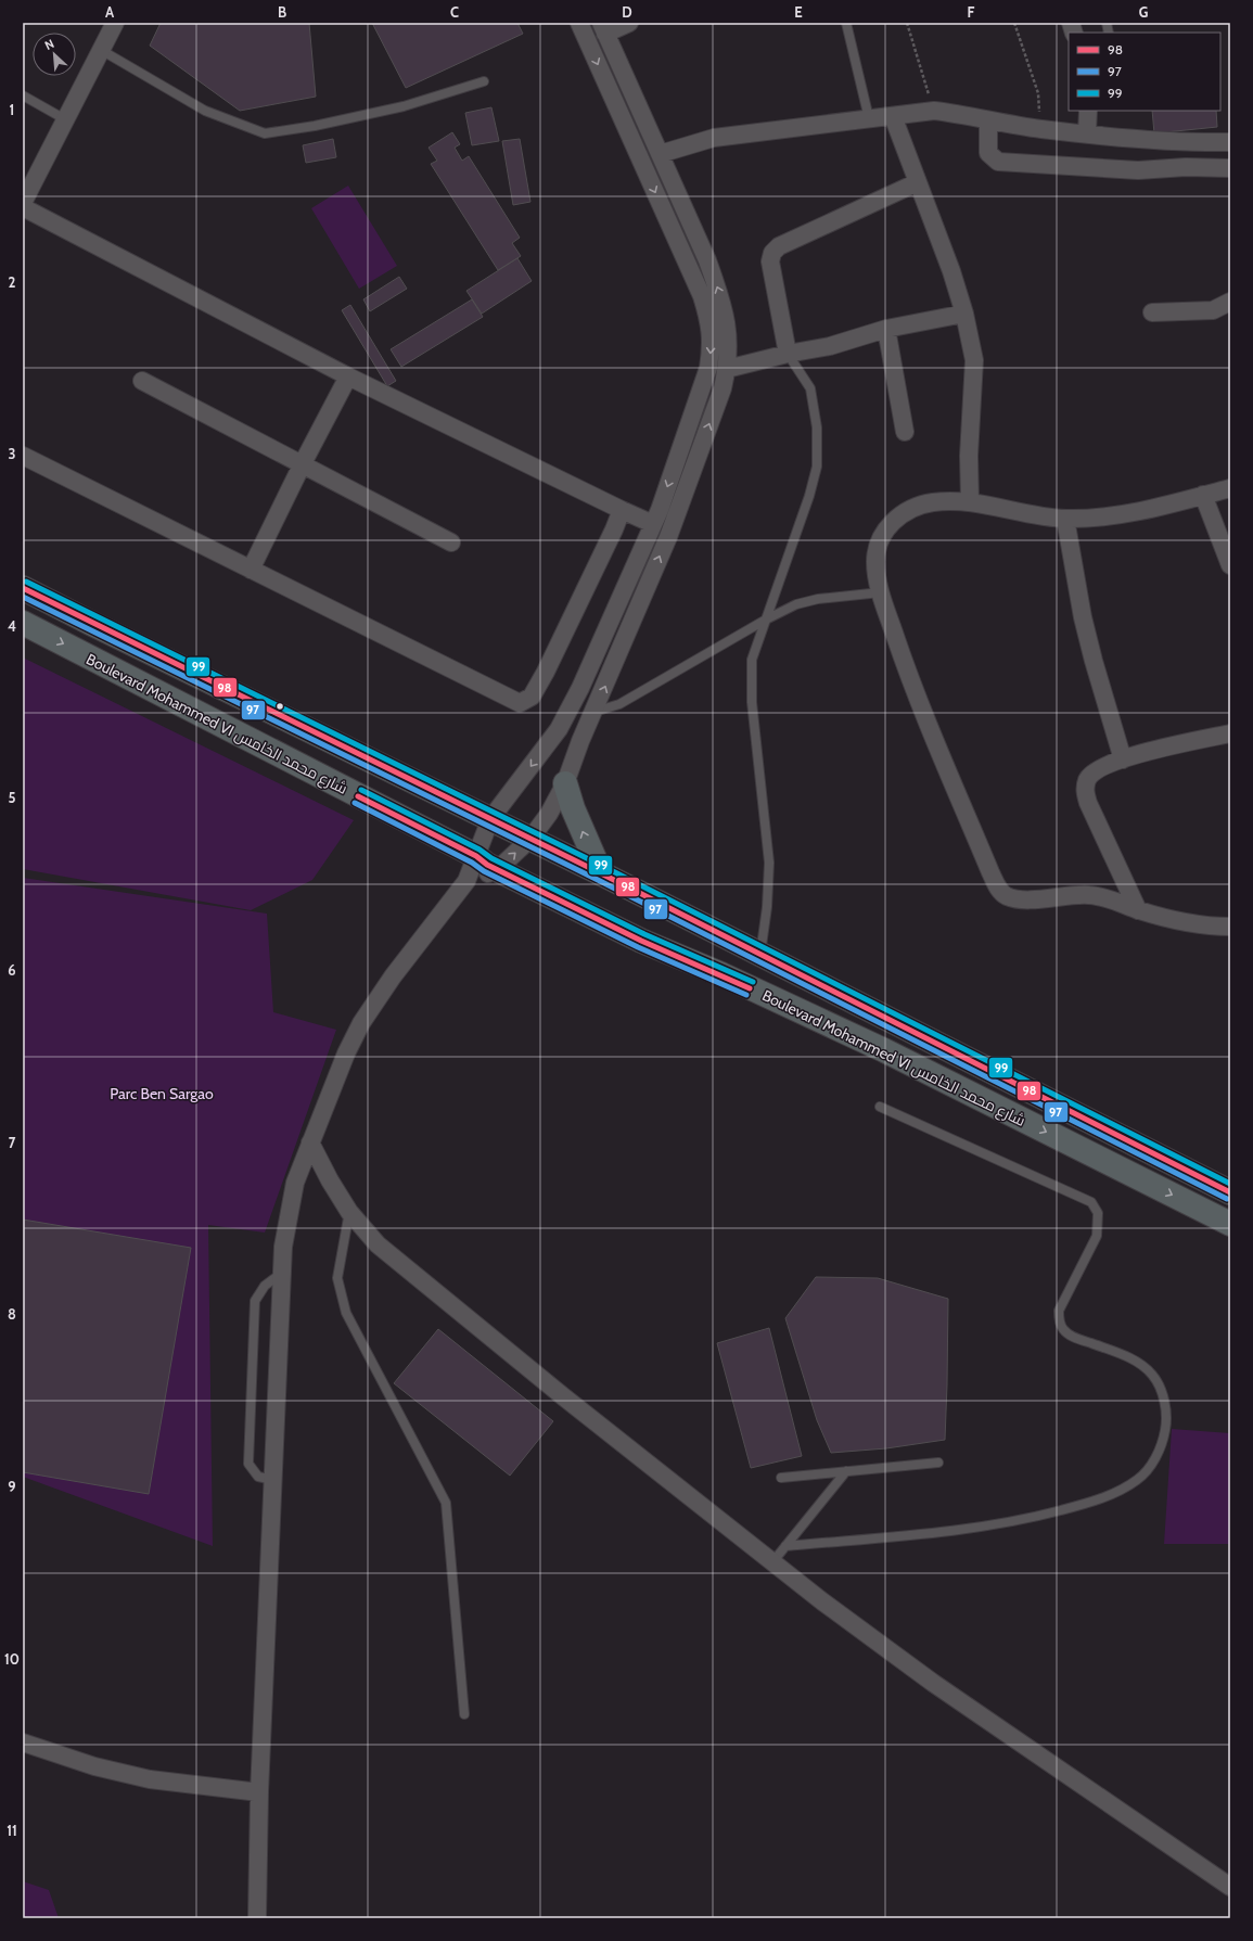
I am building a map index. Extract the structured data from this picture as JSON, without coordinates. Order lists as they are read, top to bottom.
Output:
{
  "streets": {
    "main road": ["Boulevard Mohammed VI شارع محمد الخامس"]
  },
  "parks": ["Parc Ben Sargao"],
  "lines": ["transit line 99", "transit line 98", "transit line 97"],
  "legend": ["98", "97", "99"],
  "north": "top left",
  "grid": {
    "columns": [
      "A",
      "B",
      "C",
      "D",
      "E",
      "F",
      "G"
    ],
    "rows": [
      "1",
      "2",
      "3",
      "4",
      "5",
      "6",
      "7",
      "8",
      "9",
      "10",
      "11"
    ]
  }
}
